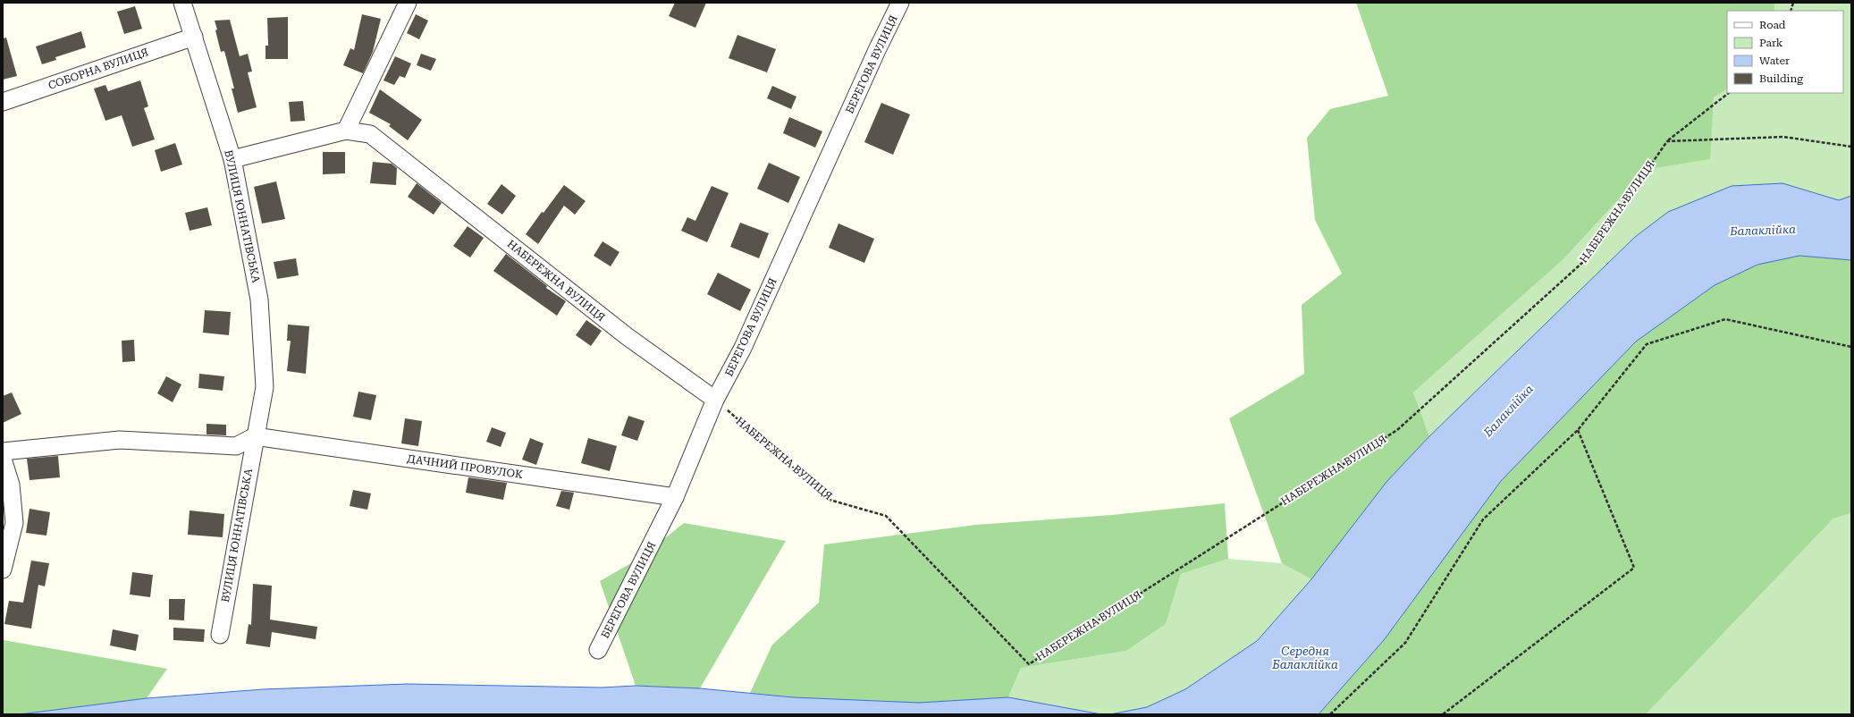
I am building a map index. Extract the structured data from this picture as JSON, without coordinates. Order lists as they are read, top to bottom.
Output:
{
  "streets": {
    "street": [
      "БЕРЕГОВА ВУЛИЦЯ",
      "СОБОРНА ВУЛИЦЯ",
      "НАБЕРЕЖНА ВУЛИЦЯ",
      "ВУЛИЦЯ ЮННАТІВСЬКА",
      "ДАЧНИЙ ПРОВУЛОК"
    ]
  },
  "crossings": [
    ["БЕРЕГОВА ВУЛИЦЯ", "НАБЕРЕЖНА ВУЛИЦЯ"],
    ["БЕРЕГОВА ВУЛИЦЯ", "ДАЧНИЙ ПРОВУЛОК"],
    ["СОБОРНА ВУЛИЦЯ", "ВУЛИЦЯ ЮННАТІВСЬКА"],
    ["НАБЕРЕЖНА ВУЛИЦЯ", "ВУЛИЦЯ ЮННАТІВСЬКА"],
    ["ВУЛИЦЯ ЮННАТІВСЬКА", "ДАЧНИЙ ПРОВУЛОК"]
  ],
  "water": ["Балаклійка", "Середня Балаклійка"],
  "legend": [
    "Road",
    "Park",
    "Water",
    "Building"
  ]
}
